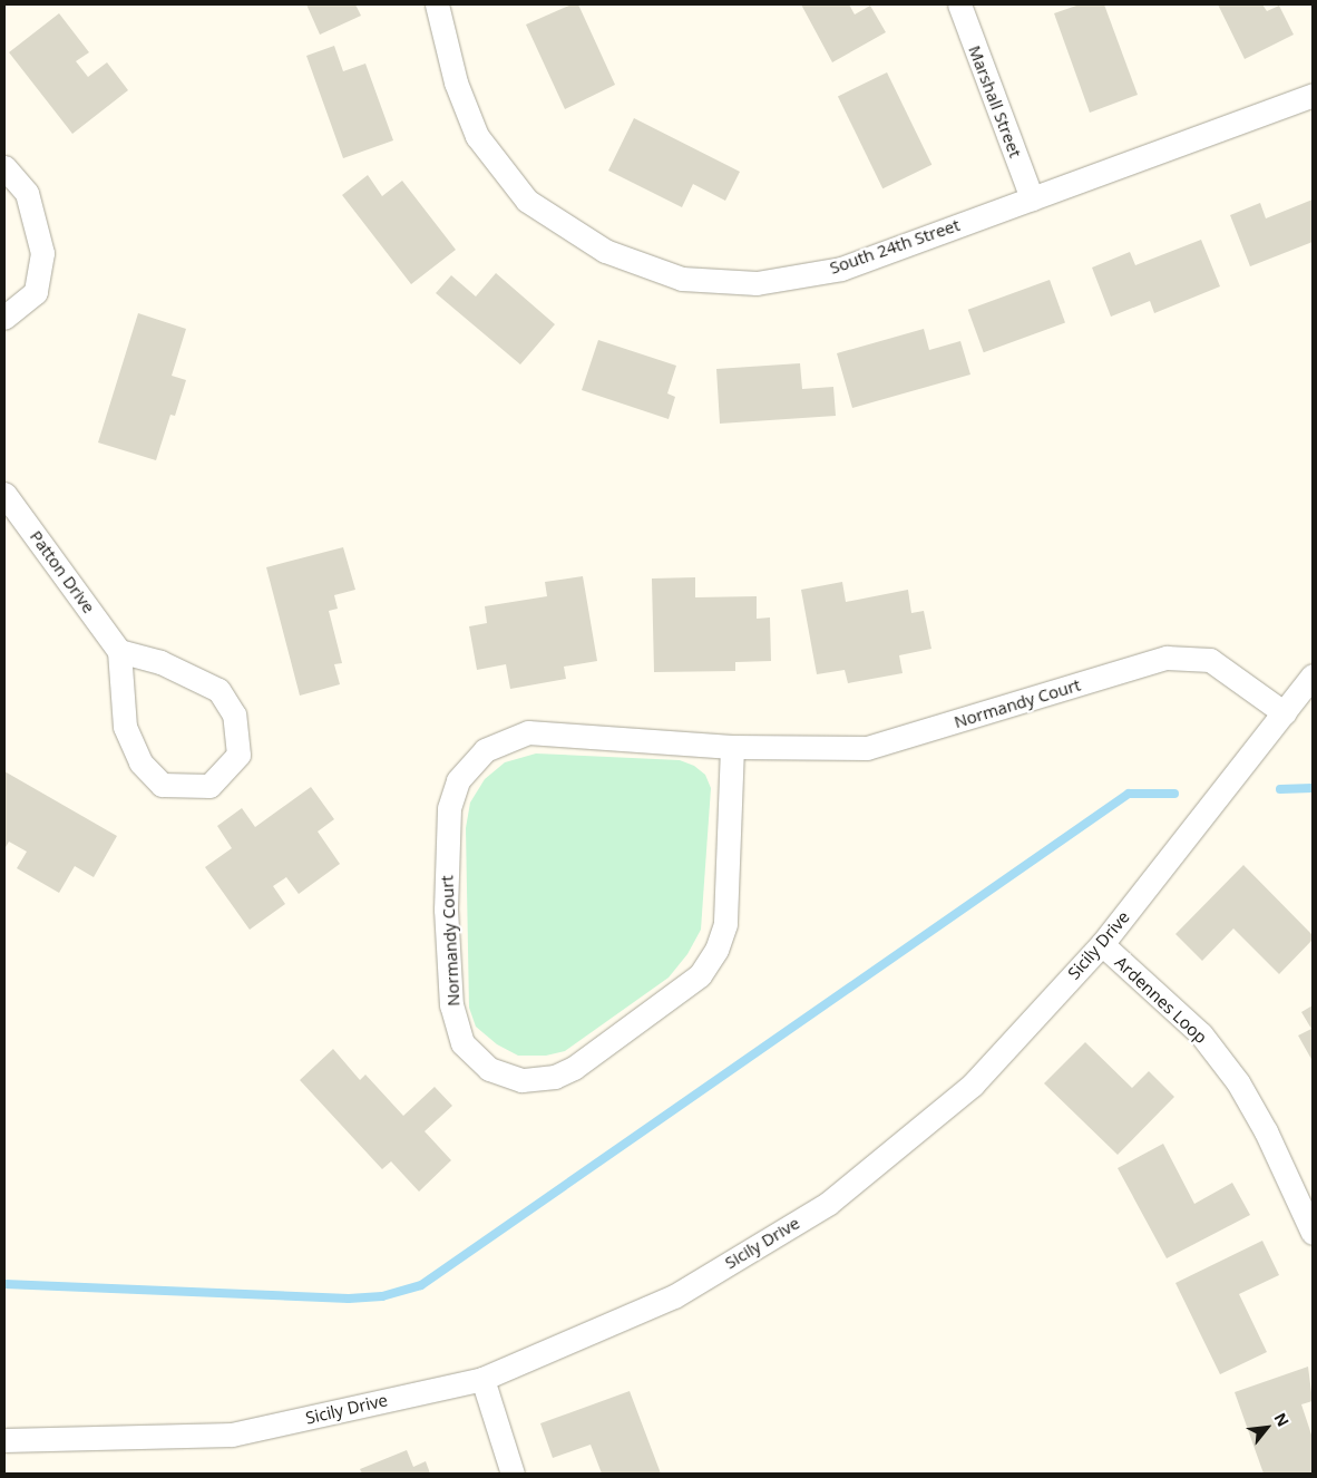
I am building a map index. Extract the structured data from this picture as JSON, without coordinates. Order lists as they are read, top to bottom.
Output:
{
  "streets": {
    "street": [
      "Marshall Street",
      "South 24th Street",
      "Patton Drive",
      "Normandy Court",
      "Sicily Drive",
      "Ardennes Loop"
    ]
  },
  "crossings": [
    ["Marshall Street", "South 24th Street"],
    ["Normandy Court", "Sicily Drive"],
    ["Sicily Drive", "Ardennes Loop"]
  ],
  "north": "top right"
}
